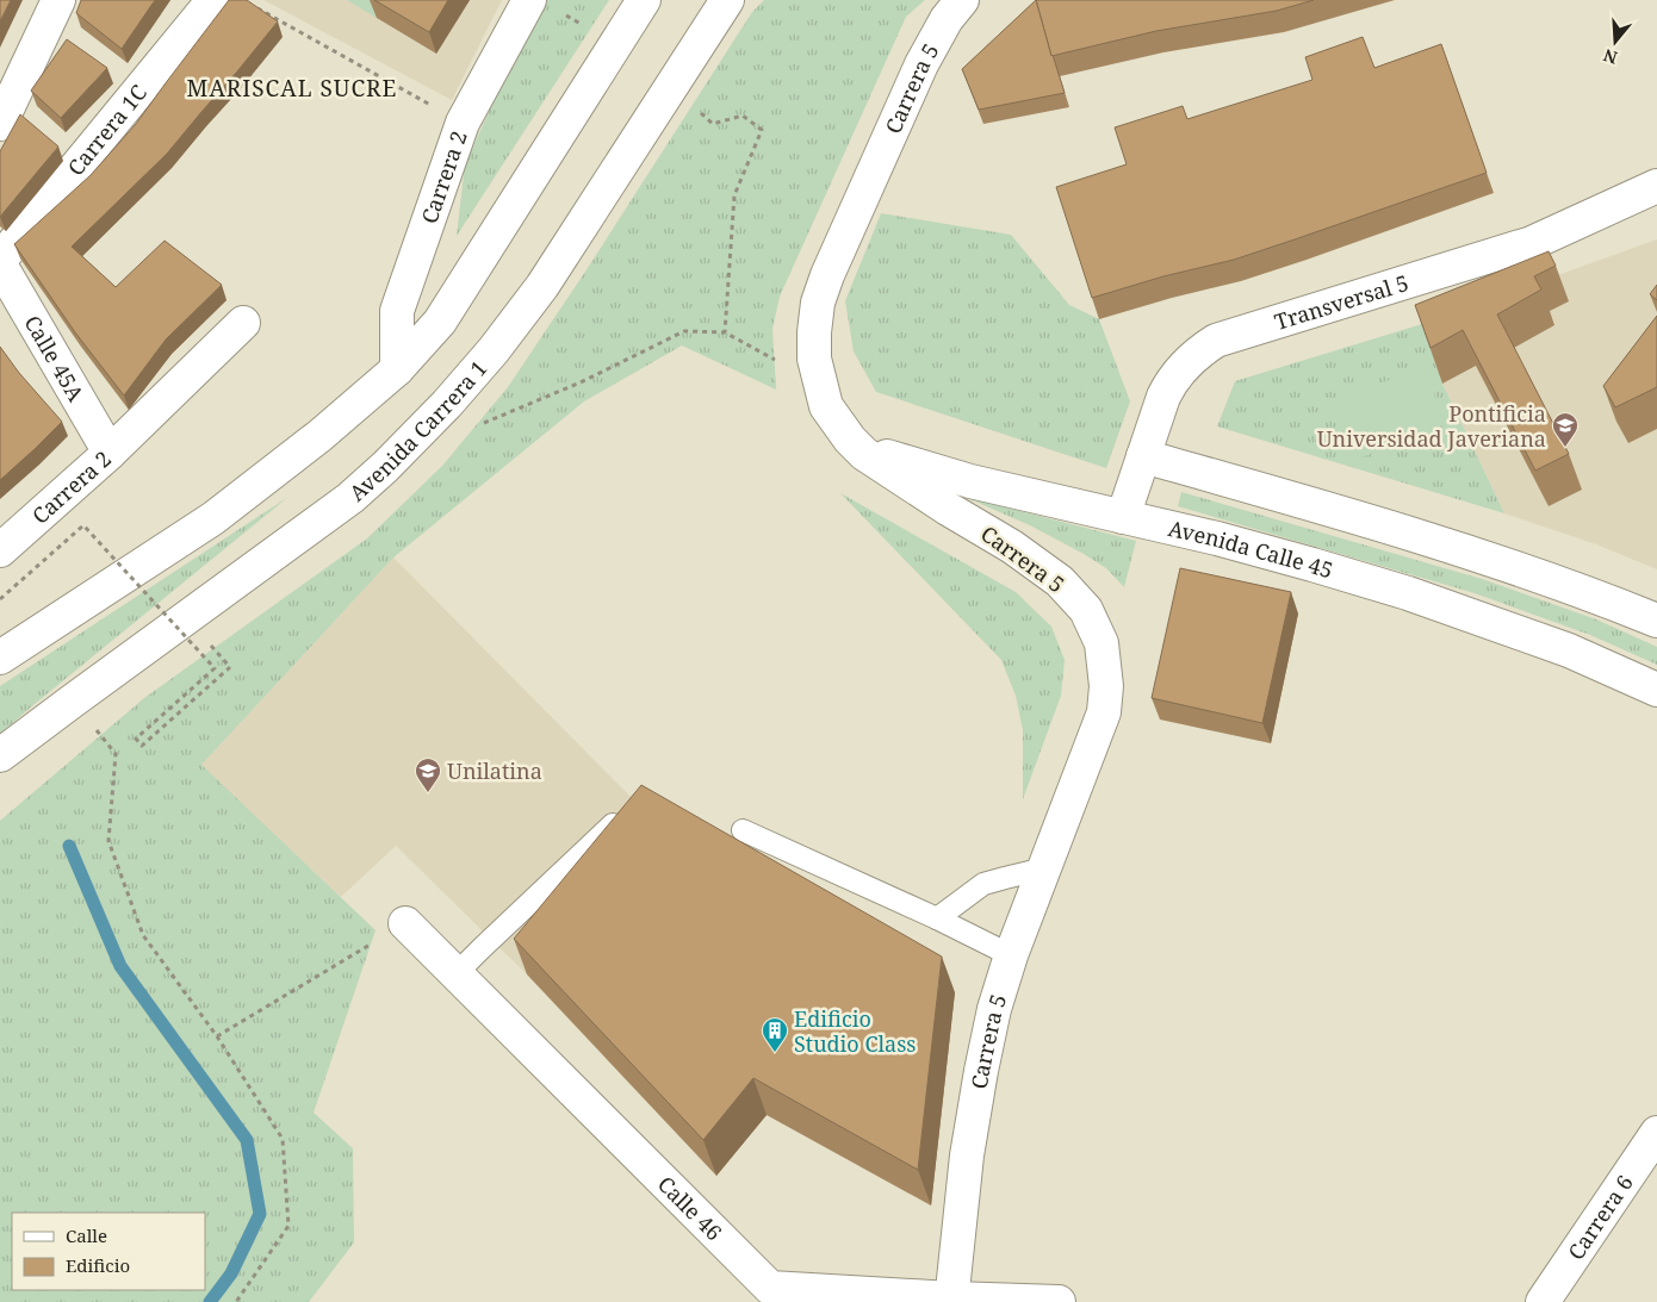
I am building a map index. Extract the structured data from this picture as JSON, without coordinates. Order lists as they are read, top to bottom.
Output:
{
  "streets": {
    "street": [
      "Carrera 5",
      "Carrera 1C",
      "Carrera 2",
      "Transversal 5",
      "Calle 45A",
      "Avenida Carrera 1",
      "Avenida Calle 45",
      "Calle 46",
      "Carrera 6"
    ]
  },
  "crossings": [
    ["Carrera 5", "Avenida Calle 45"],
    ["Carrera 5", "Calle 46"],
    ["Carrera 1C", "Calle 45A"],
    ["Carrera 2", "Calle 45A"],
    ["Transversal 5", "Avenida Calle 45"]
  ],
  "districts": ["MARISCAL SUCRE"],
  "places": {
    "school or university": ["Pontificia Universidad Javeriana", "Unilatina"],
    "building": ["Edificio Studio Class"]
  },
  "legend": ["Calle", "Edificio"],
  "north": "bottom"
}
